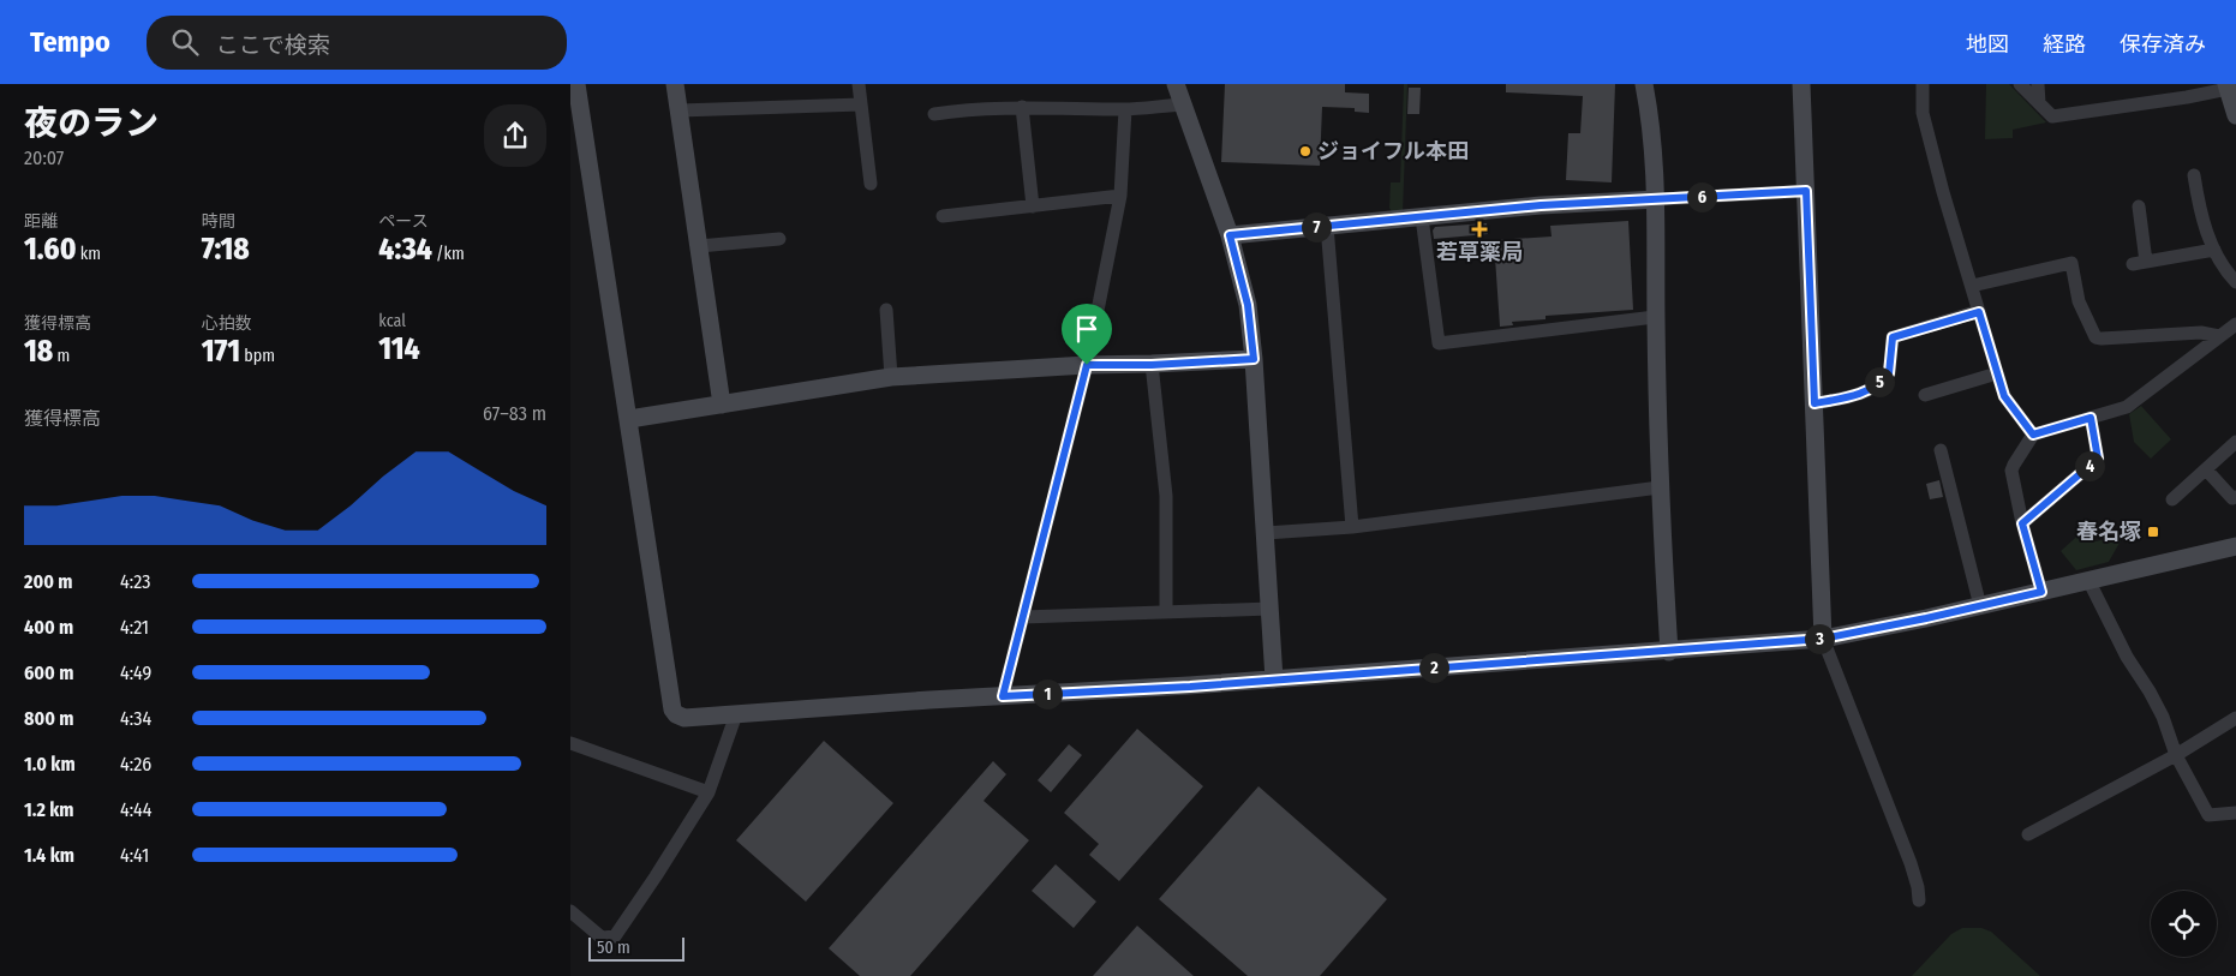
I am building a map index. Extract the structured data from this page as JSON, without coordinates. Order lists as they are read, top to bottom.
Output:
{
  "places": {
    "other": ["ジョイフル本田"],
    "health": ["若草薬局"],
    "transit": ["春名塚"]
  },
  "scale_bar": "50 m",
  "page": {
    "header": "Tempo",
    "search": "ここで検索",
    "nav": ["地図", "経路", "保存済み"],
    "heading": ["夜のラン", "20:07"],
    "pins": [
      "6",
      "7",
      "5",
      "4",
      "3",
      "2",
      "1"
    ],
    "stats": [
      ["距離", "1.60 km"],
      ["時間", "7:18"],
      ["ペース", "4:34 /km"],
      ["獲得標高", "18 m"],
      ["心拍数", "171 bpm"],
      ["kcal", "114"]
    ],
    "chart": ["獲得標高", "67–83 m"],
    "list": [
      {
        "name": "200 m",
        "note": "4:23"
      },
      {
        "name": "400 m",
        "note": "4:21"
      },
      {
        "name": "600 m",
        "note": "4:49"
      },
      {
        "name": "800 m",
        "note": "4:34"
      },
      {
        "name": "1.0 km",
        "note": "4:26"
      },
      {
        "name": "1.2 km",
        "note": "4:44"
      },
      {
        "name": "1.4 km",
        "note": "4:41"
      }
    ],
    "scale": "50 m"
  }
}
